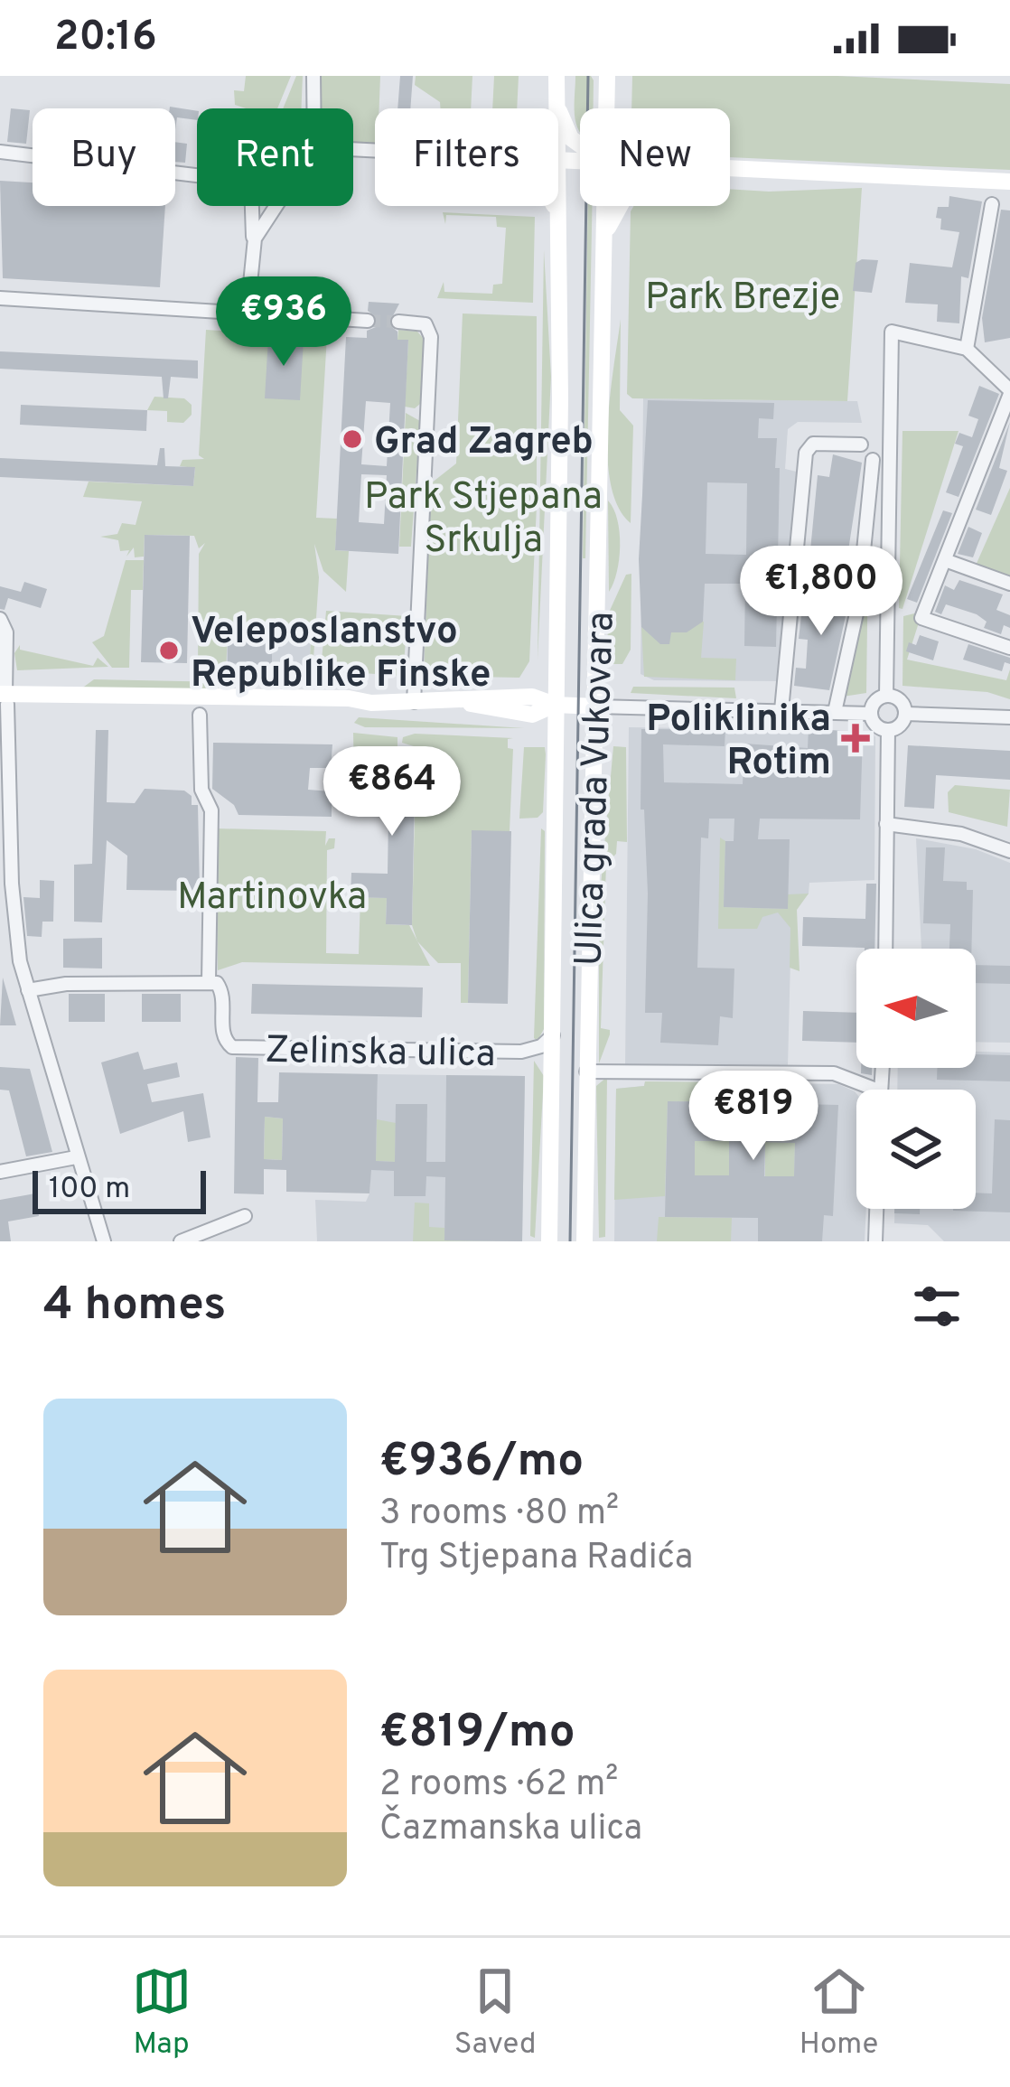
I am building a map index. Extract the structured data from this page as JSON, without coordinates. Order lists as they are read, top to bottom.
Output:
{
  "streets": {
    "main road": ["Ulica grada Vukovara"],
    "street": ["Zelinska ulica"]
  },
  "crossings": [
    ["Ulica grada Vukovara", "Zelinska ulica"]
  ],
  "parks": ["Park Brezje", "Park Stjepana Srkulja", "Martinovka"],
  "places": {
    "other": ["Grad Zagreb", "Veleposlanstvo Republike Finske"],
    "health": ["Poliklinika Rotim"]
  },
  "scale_bar": "100 m",
  "north": "left",
  "page": {
    "status": "20:16",
    "chip": [
      "Buy",
      "Rent",
      "Filters",
      "New"
    ],
    "price": [
      "€936",
      "€1,800",
      "€864",
      "€819"
    ],
    "scale": "100 m",
    "heading": "4 homes",
    "list": [
      {
        "name": "€936/mo",
        "note": "3 rooms · 80 m² · Trg Stjepana Radića"
      },
      {
        "name": "€819/mo",
        "note": "2 rooms · 62 m² · Čazmanska ulica"
      }
    ],
    "tabs": ["Map", "Saved", "Home"]
  }
}
